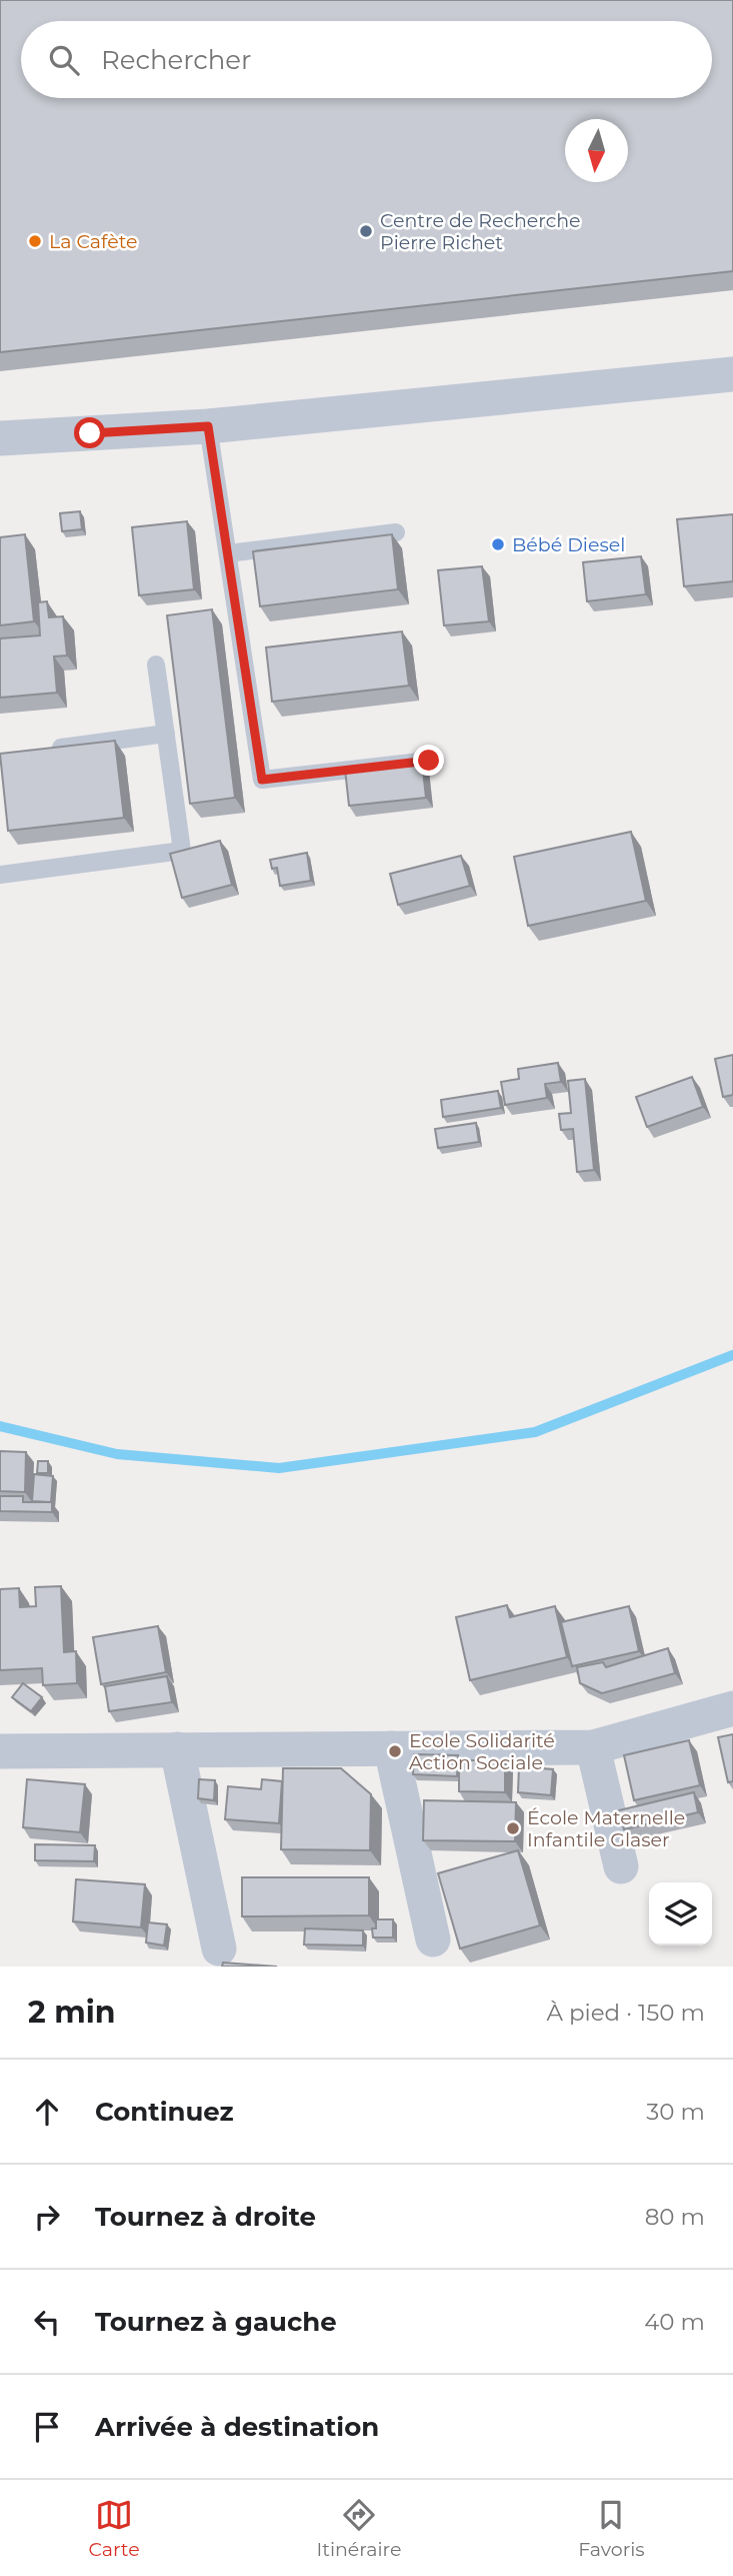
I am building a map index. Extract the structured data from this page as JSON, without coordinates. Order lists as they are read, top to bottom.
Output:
{
  "places": [
    "Centre de Recherche Pierre Richet",
    "La Cafète",
    "Bébé Diesel",
    "Ecole Solidarité Action Sociale",
    "École Maternelle Infantile Glaser"
  ],
  "north": "bottom",
  "page": {
    "search": "Rechercher",
    "heading": ["2 min", "À pied · 150 m"],
    "list": [
      ["Continuez", "30 m"],
      ["Tournez à droite", "80 m"],
      ["Tournez à gauche", "40 m"],
      "Arrivée à destination"
    ],
    "nav": ["Carte", "Itinéraire", "Favoris"]
  }
}
